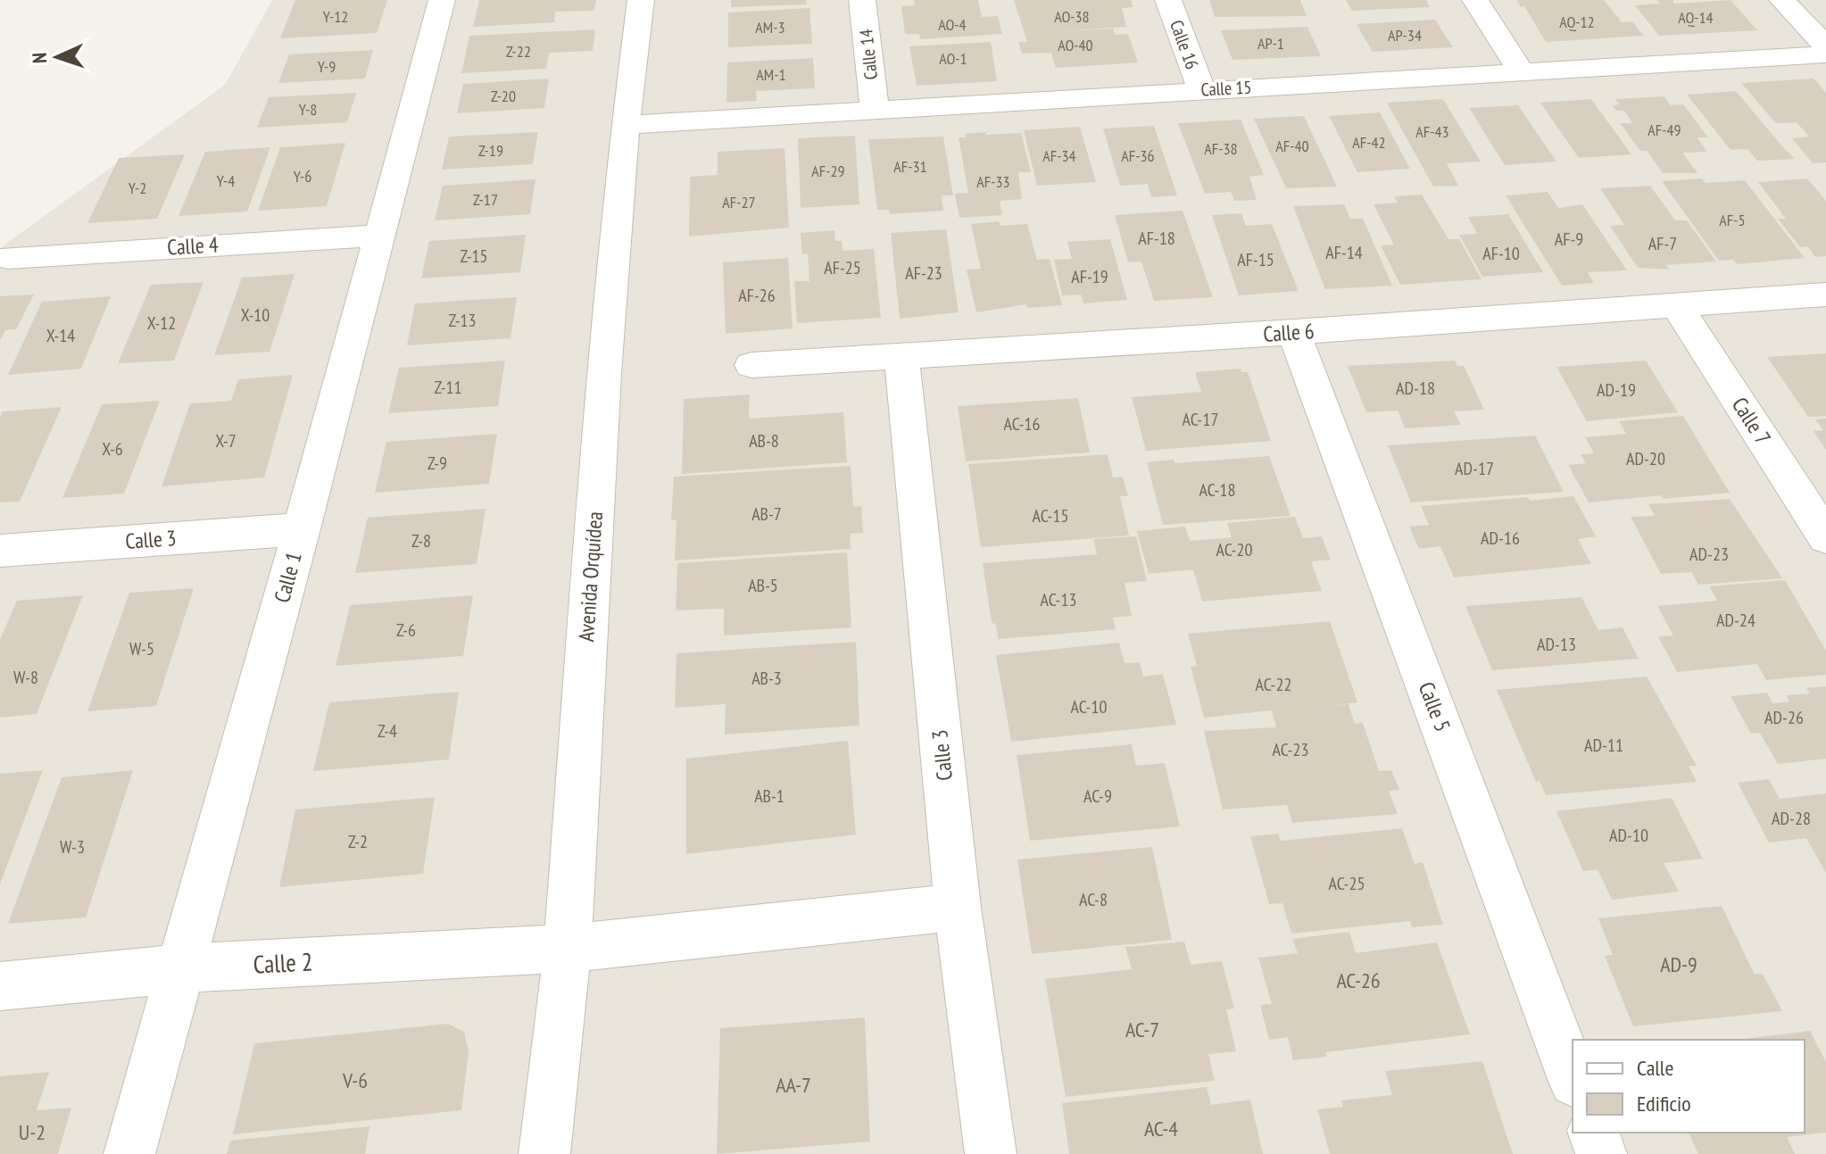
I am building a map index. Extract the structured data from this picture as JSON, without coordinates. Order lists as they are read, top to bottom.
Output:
{
  "streets": {
    "street": [
      "Calle 16",
      "Calle 14",
      "Calle 15",
      "Calle 4",
      "Calle 6",
      "Calle 7",
      "Calle 3",
      "Avenida Orquídea",
      "Calle 1",
      "Calle 5",
      "Calle 2"
    ]
  },
  "crossings": [
    ["Calle 16", "Calle 15"],
    ["Calle 14", "Calle 15"],
    ["Calle 15", "Avenida Orquídea"],
    ["Calle 4", "Calle 1"],
    ["Calle 6", "Calle 7"],
    ["Calle 6", "Calle 3"],
    ["Calle 6", "Calle 5"],
    ["Calle 3", "Calle 1"],
    ["Calle 3", "Calle 2"],
    ["Avenida Orquídea", "Calle 2"],
    ["Calle 1", "Calle 2"]
  ],
  "house_numbers": [
    "Y-12",
    "AO-38",
    "AQ-14",
    "AQ-12",
    "AO-4",
    "AM-3",
    "AP-34",
    "AP-1",
    "AO-40",
    "Z-22",
    "AO-1",
    "Y-9",
    "AM-1",
    "Z-20",
    "Y-8",
    "AF-49",
    "AF-43",
    "AF-42",
    "AF-40",
    "AF-38",
    "Z-19",
    "AF-34",
    "AF-36",
    "AF-31",
    "AF-29",
    "Y-6",
    "Y-4",
    "AF-33",
    "Y-2",
    "Z-17",
    "AF-27",
    "AF-5",
    "AF-18",
    "AF-9",
    "AF-7",
    "AF-14",
    "AF-10",
    "Z-15",
    "AF-15",
    "AF-25",
    "AF-23",
    "AF-19",
    "AF-26",
    "X-10",
    "Z-13",
    "X-12",
    "X-14",
    "Z-11",
    "AD-18",
    "AD-19",
    "AC-17",
    "AC-16",
    "X-7",
    "AB-8",
    "X-6",
    "AD-20",
    "Z-9",
    "AD-17",
    "AC-18",
    "AB-7",
    "AC-15",
    "AD-16",
    "Z-8",
    "AC-20",
    "AD-23",
    "AB-5",
    "AC-13",
    "AD-24",
    "Z-6",
    "AD-13",
    "W-5",
    "W-8",
    "AB-3",
    "AC-22",
    "AC-10",
    "AD-26",
    "Z-4",
    "AD-11",
    "AC-23",
    "AB-1",
    "AC-9",
    "AD-28",
    "AD-10",
    "Z-2",
    "W-3",
    "AC-25",
    "AC-8",
    "AD-9",
    "AC-26",
    "AC-7",
    "V-6",
    "AA-7",
    "AC-4",
    "U-2"
  ],
  "legend": ["Calle", "Edificio"],
  "north": "left"
}
